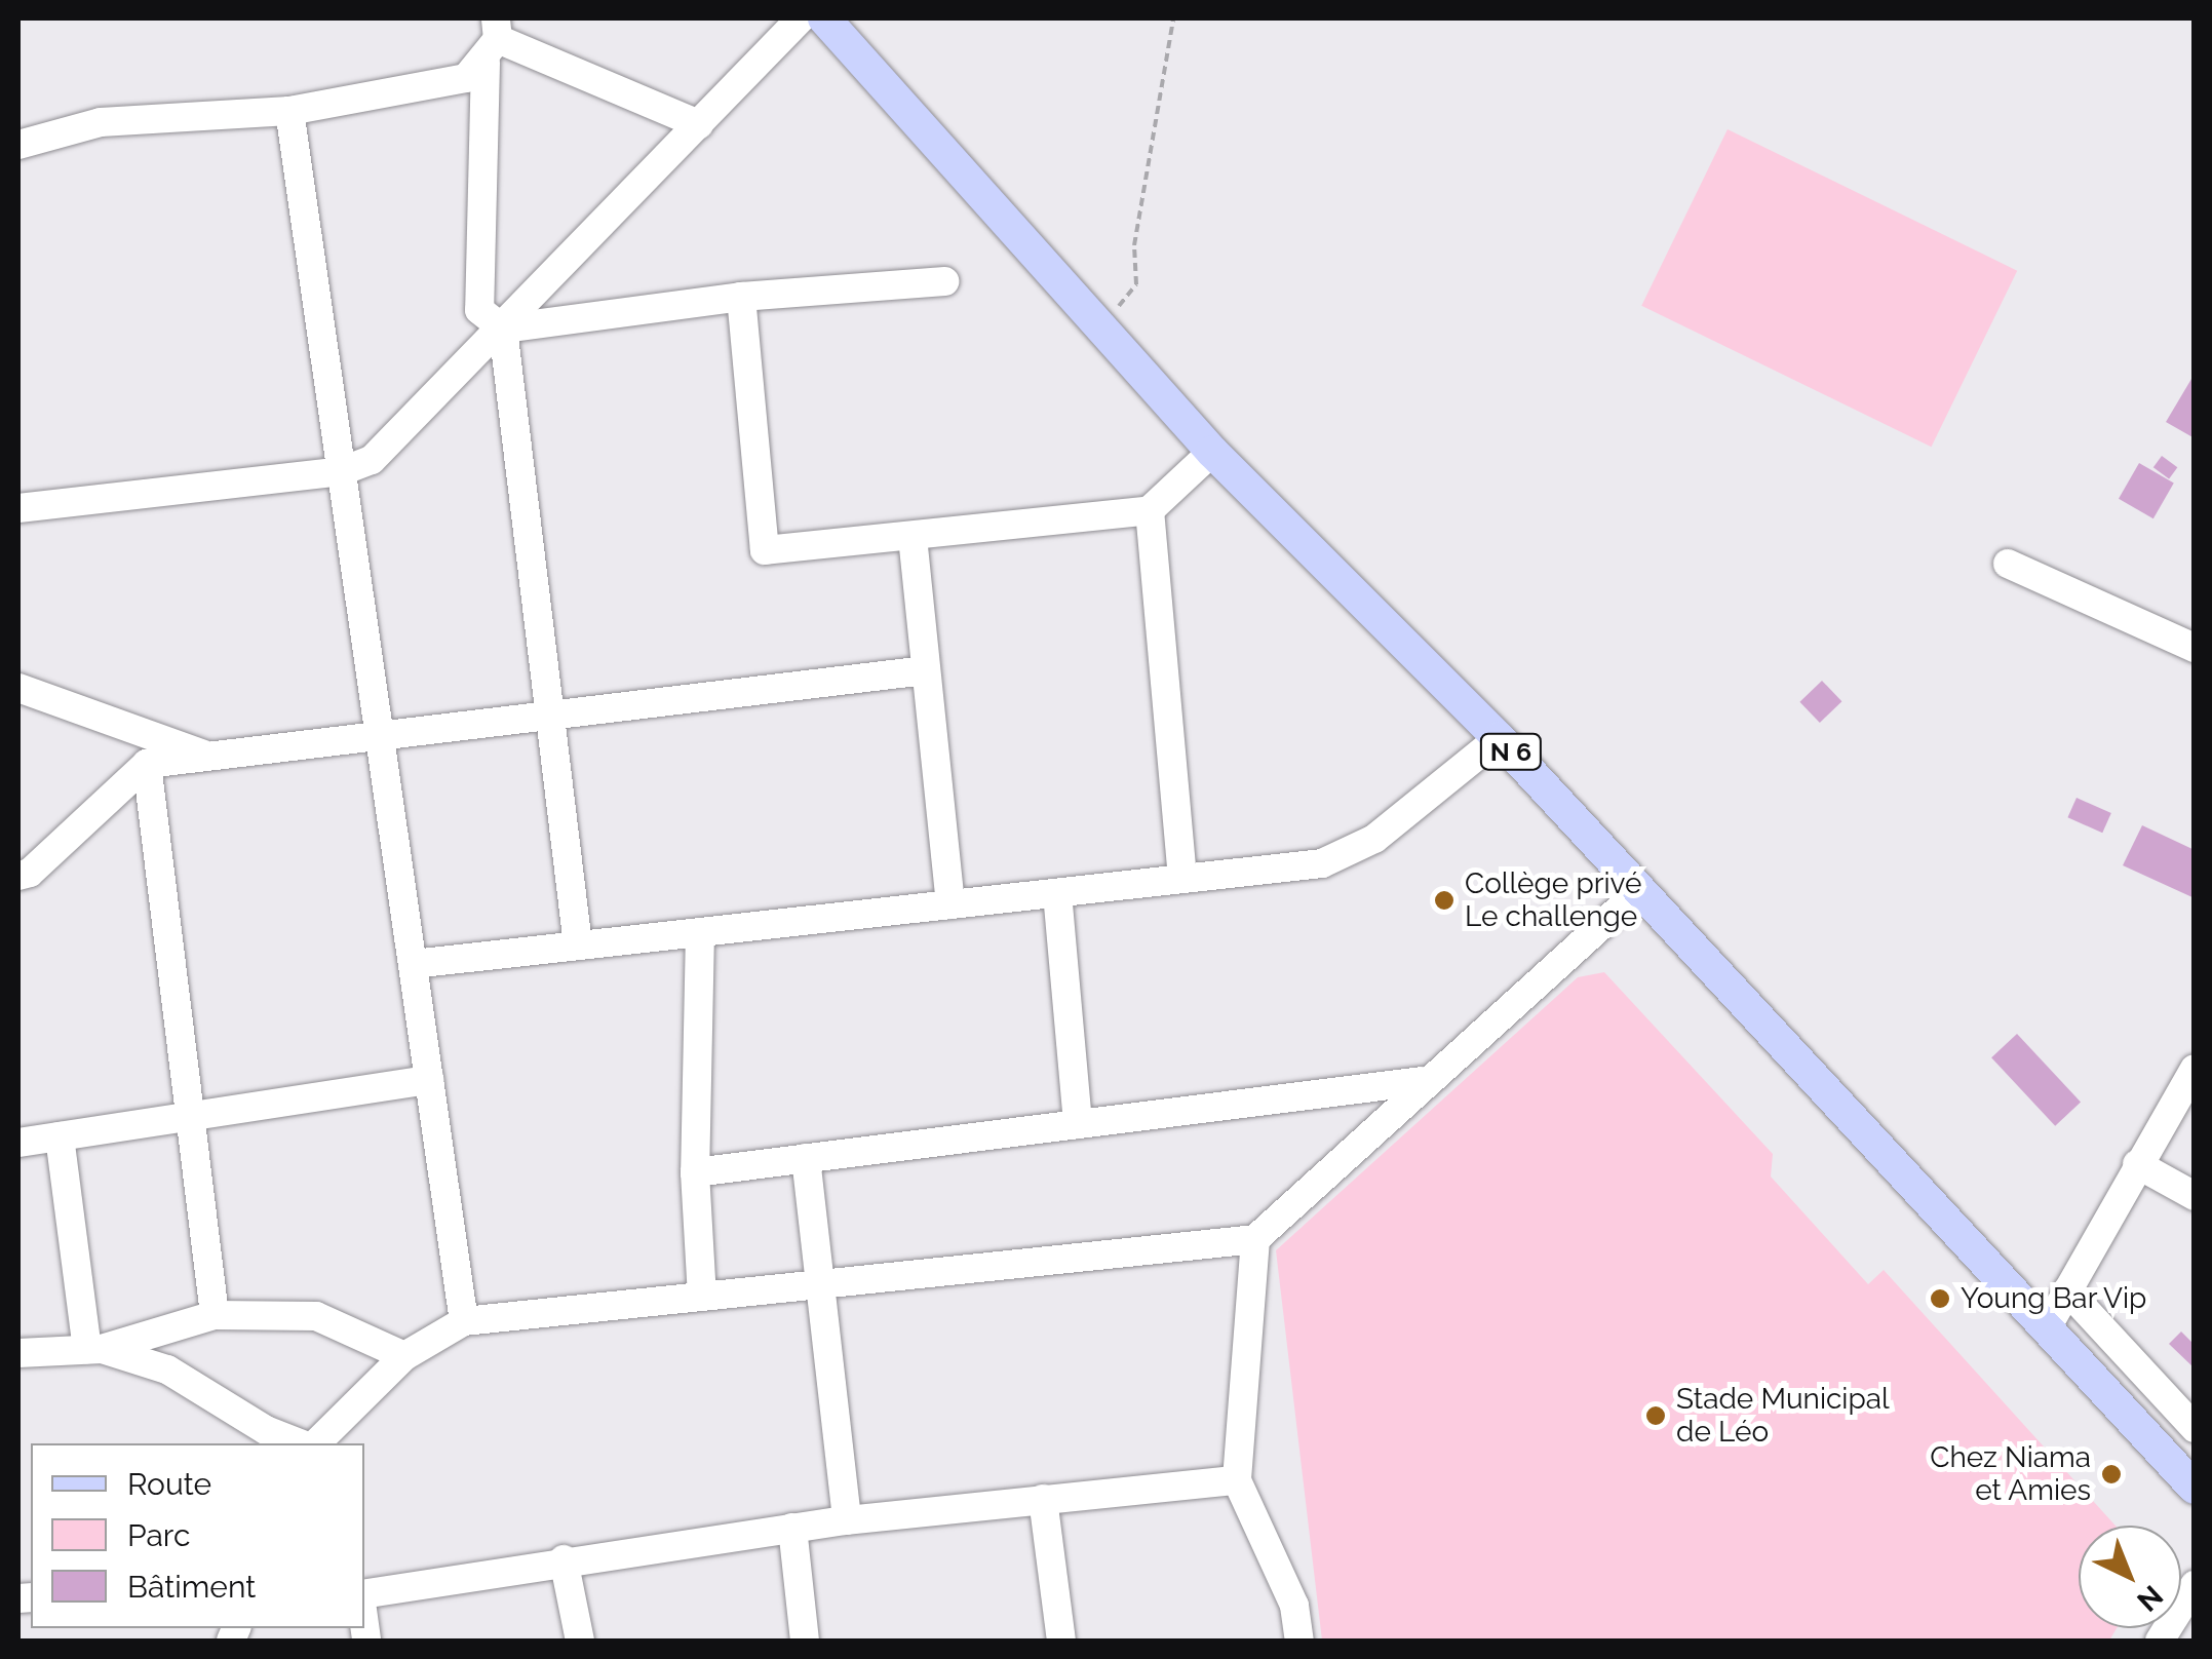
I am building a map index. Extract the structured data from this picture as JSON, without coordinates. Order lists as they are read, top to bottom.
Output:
{
  "streets": {
    "main road": ["N 6"]
  },
  "places": [
    "Collège privé Le challenge",
    "Young Bar Vip",
    "Stade Municipal de Léo",
    "Chez Niama et Amies"
  ],
  "legend": ["Route", "Parc", "Bâtiment"],
  "north": "bottom right"
}
